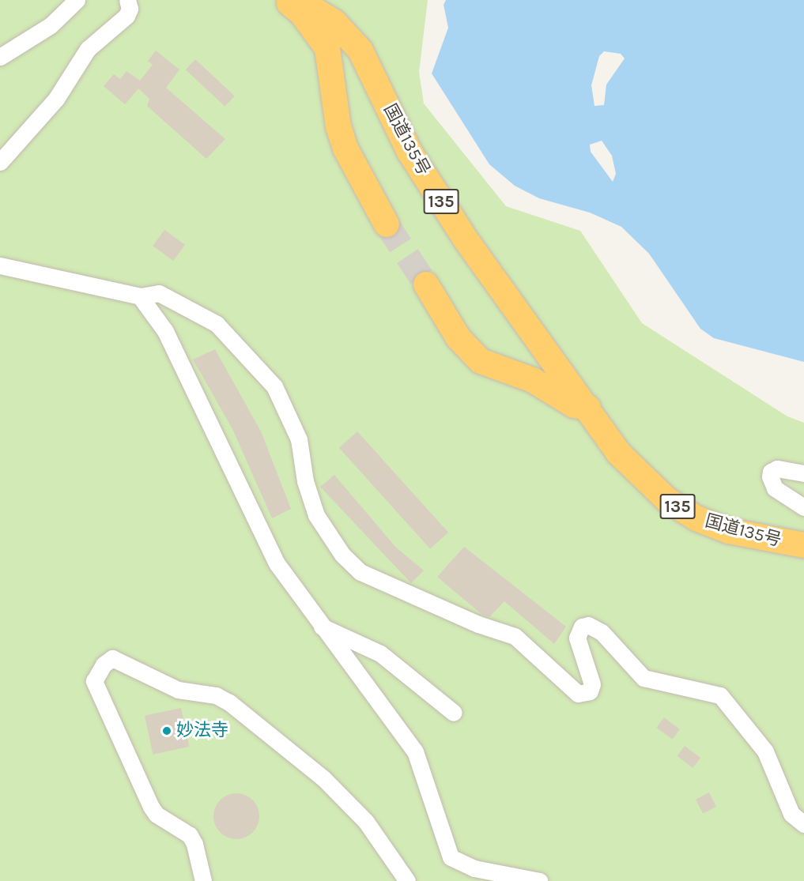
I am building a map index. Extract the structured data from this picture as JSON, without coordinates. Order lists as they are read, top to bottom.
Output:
{
  "streets": {
    "highway": ["国道135号", "135"]
  },
  "places": ["妙法寺"]
}
